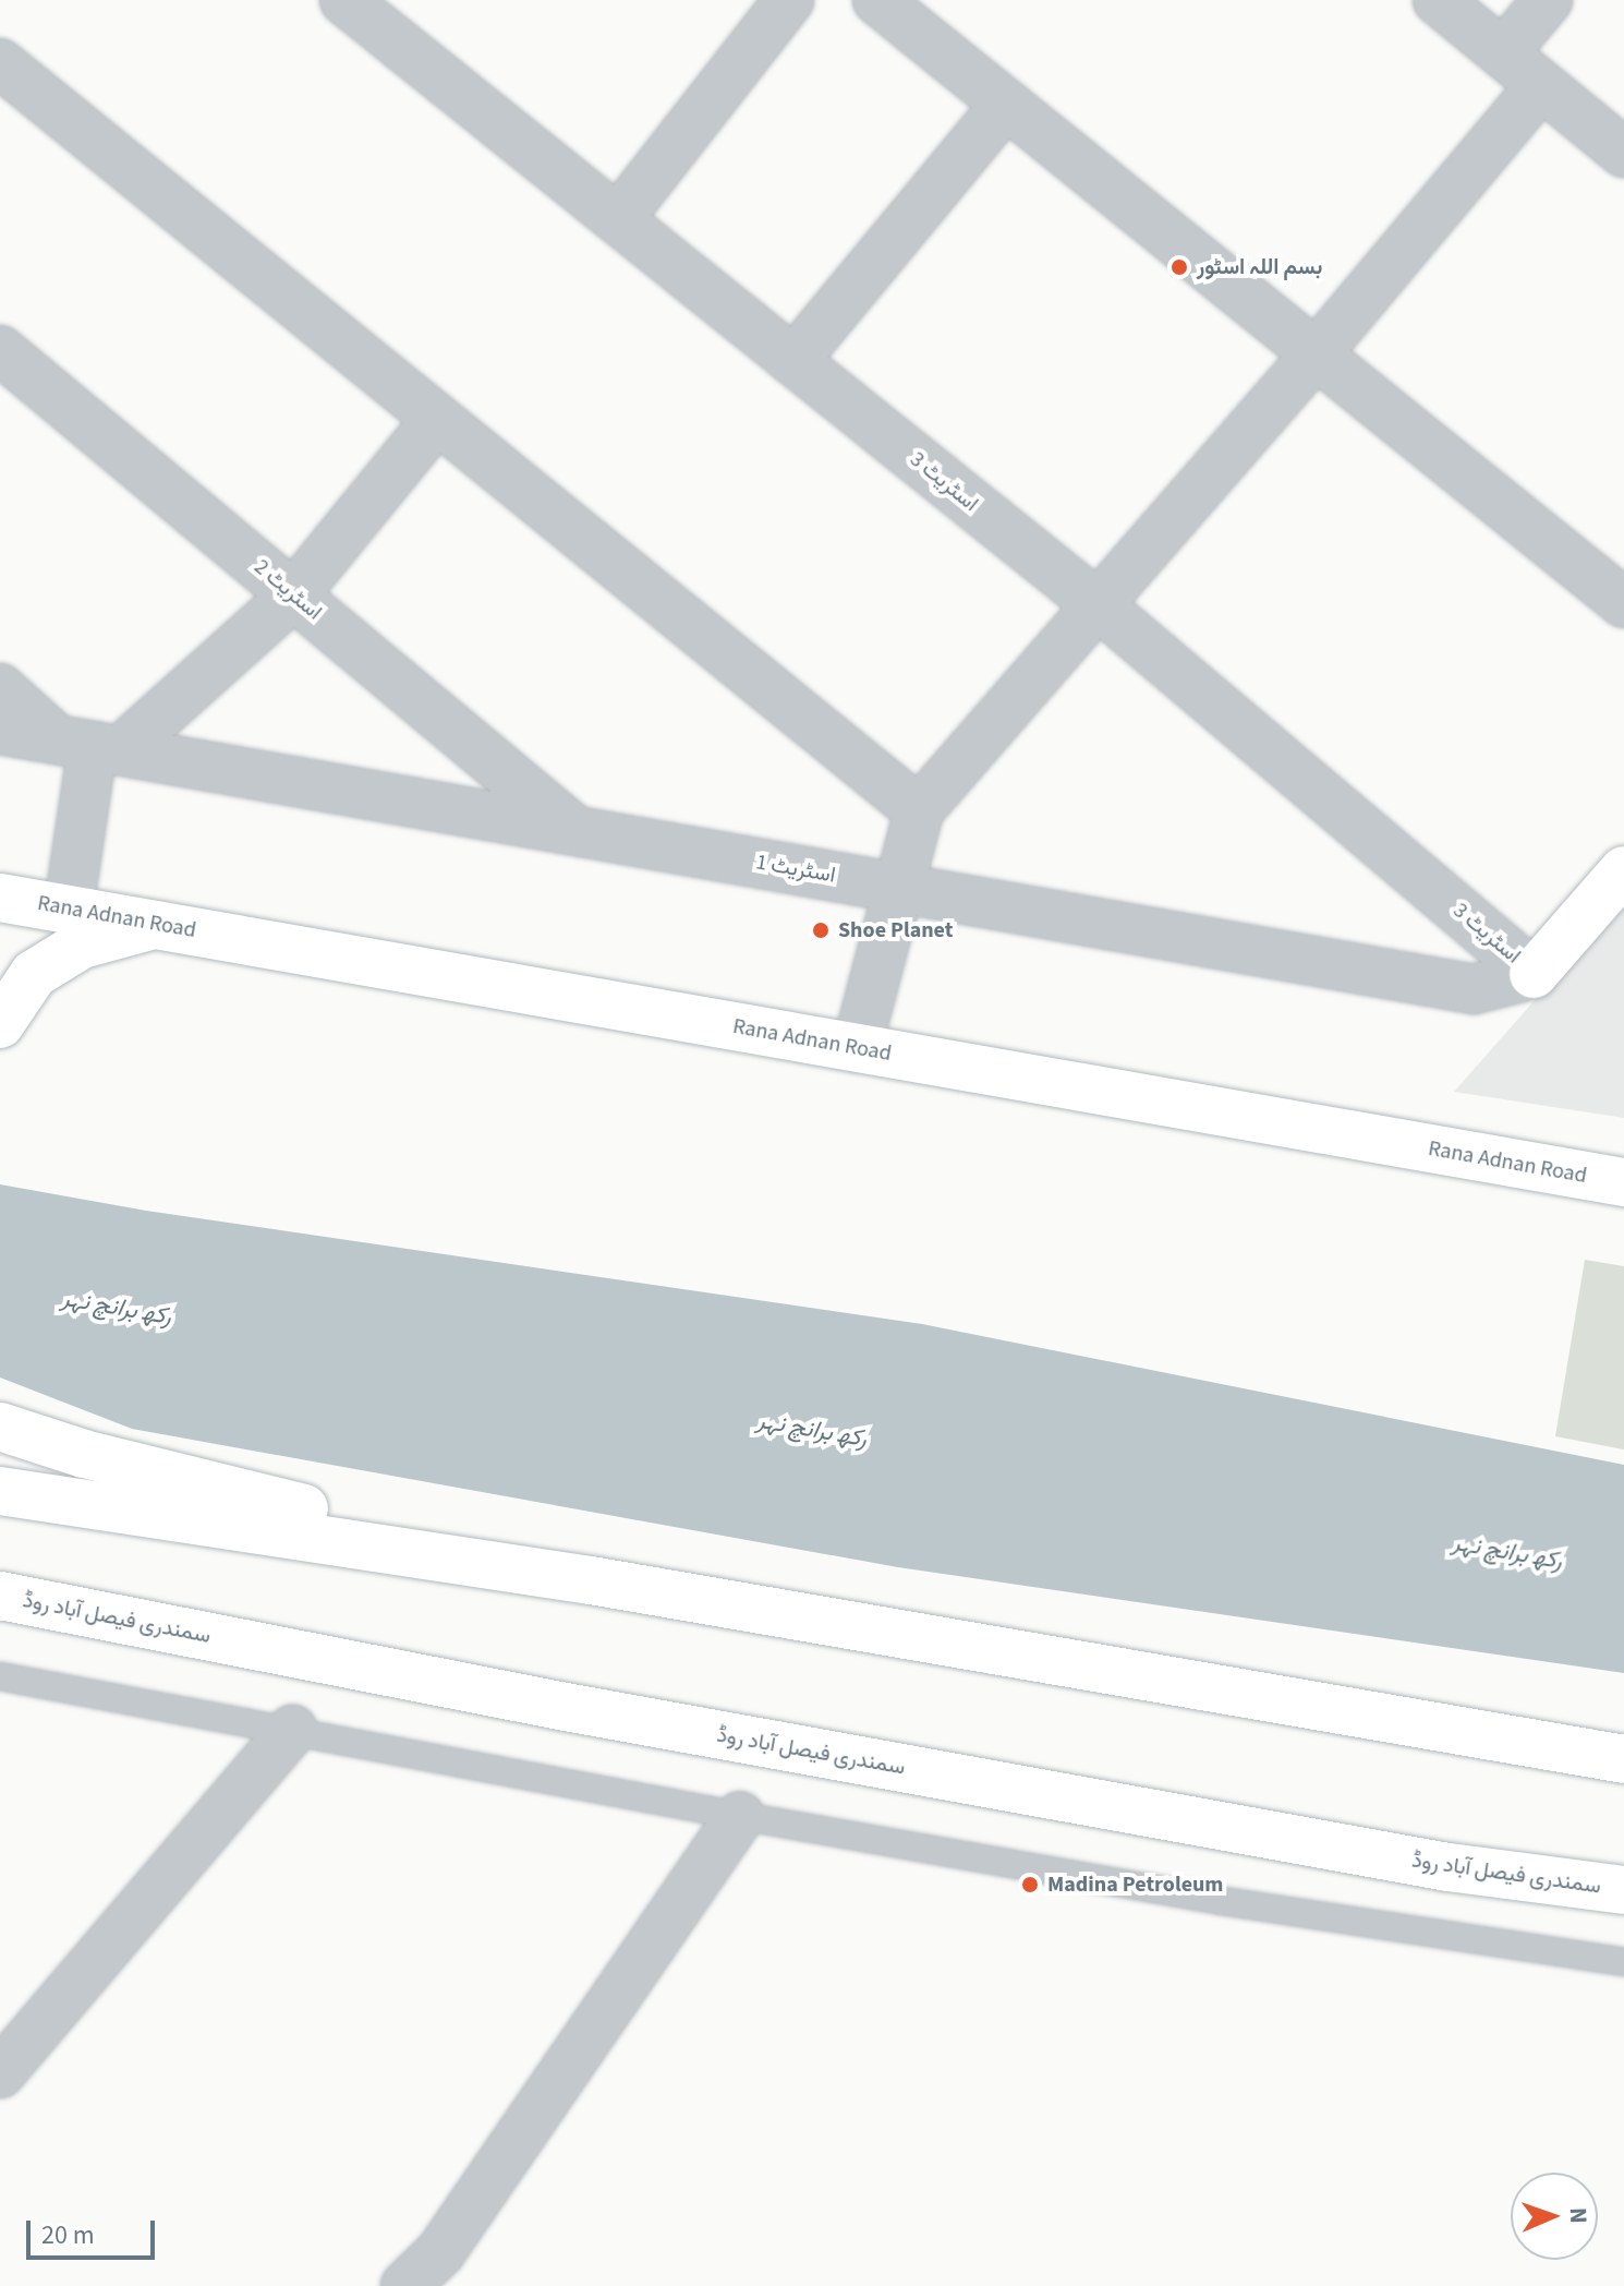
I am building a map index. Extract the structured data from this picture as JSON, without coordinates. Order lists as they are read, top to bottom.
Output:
{
  "streets": {
    "main road": ["Rana Adnan Road", "سمندری فیصل آباد روڈ"],
    "street": ["اسٹریٹ 3", "اسٹریٹ 2", "اسٹریٹ 1"]
  },
  "crossings": [
    ["اسٹریٹ 3", "اسٹریٹ 1"],
    ["اسٹریٹ 2", "اسٹریٹ 1"]
  ],
  "water": ["رکھ برانچ نہر"],
  "places": ["بسم اللہ اسٹور", "Shoe Planet", "Madina Petroleum"],
  "scale_bar": "20 m",
  "north": "right"
}
